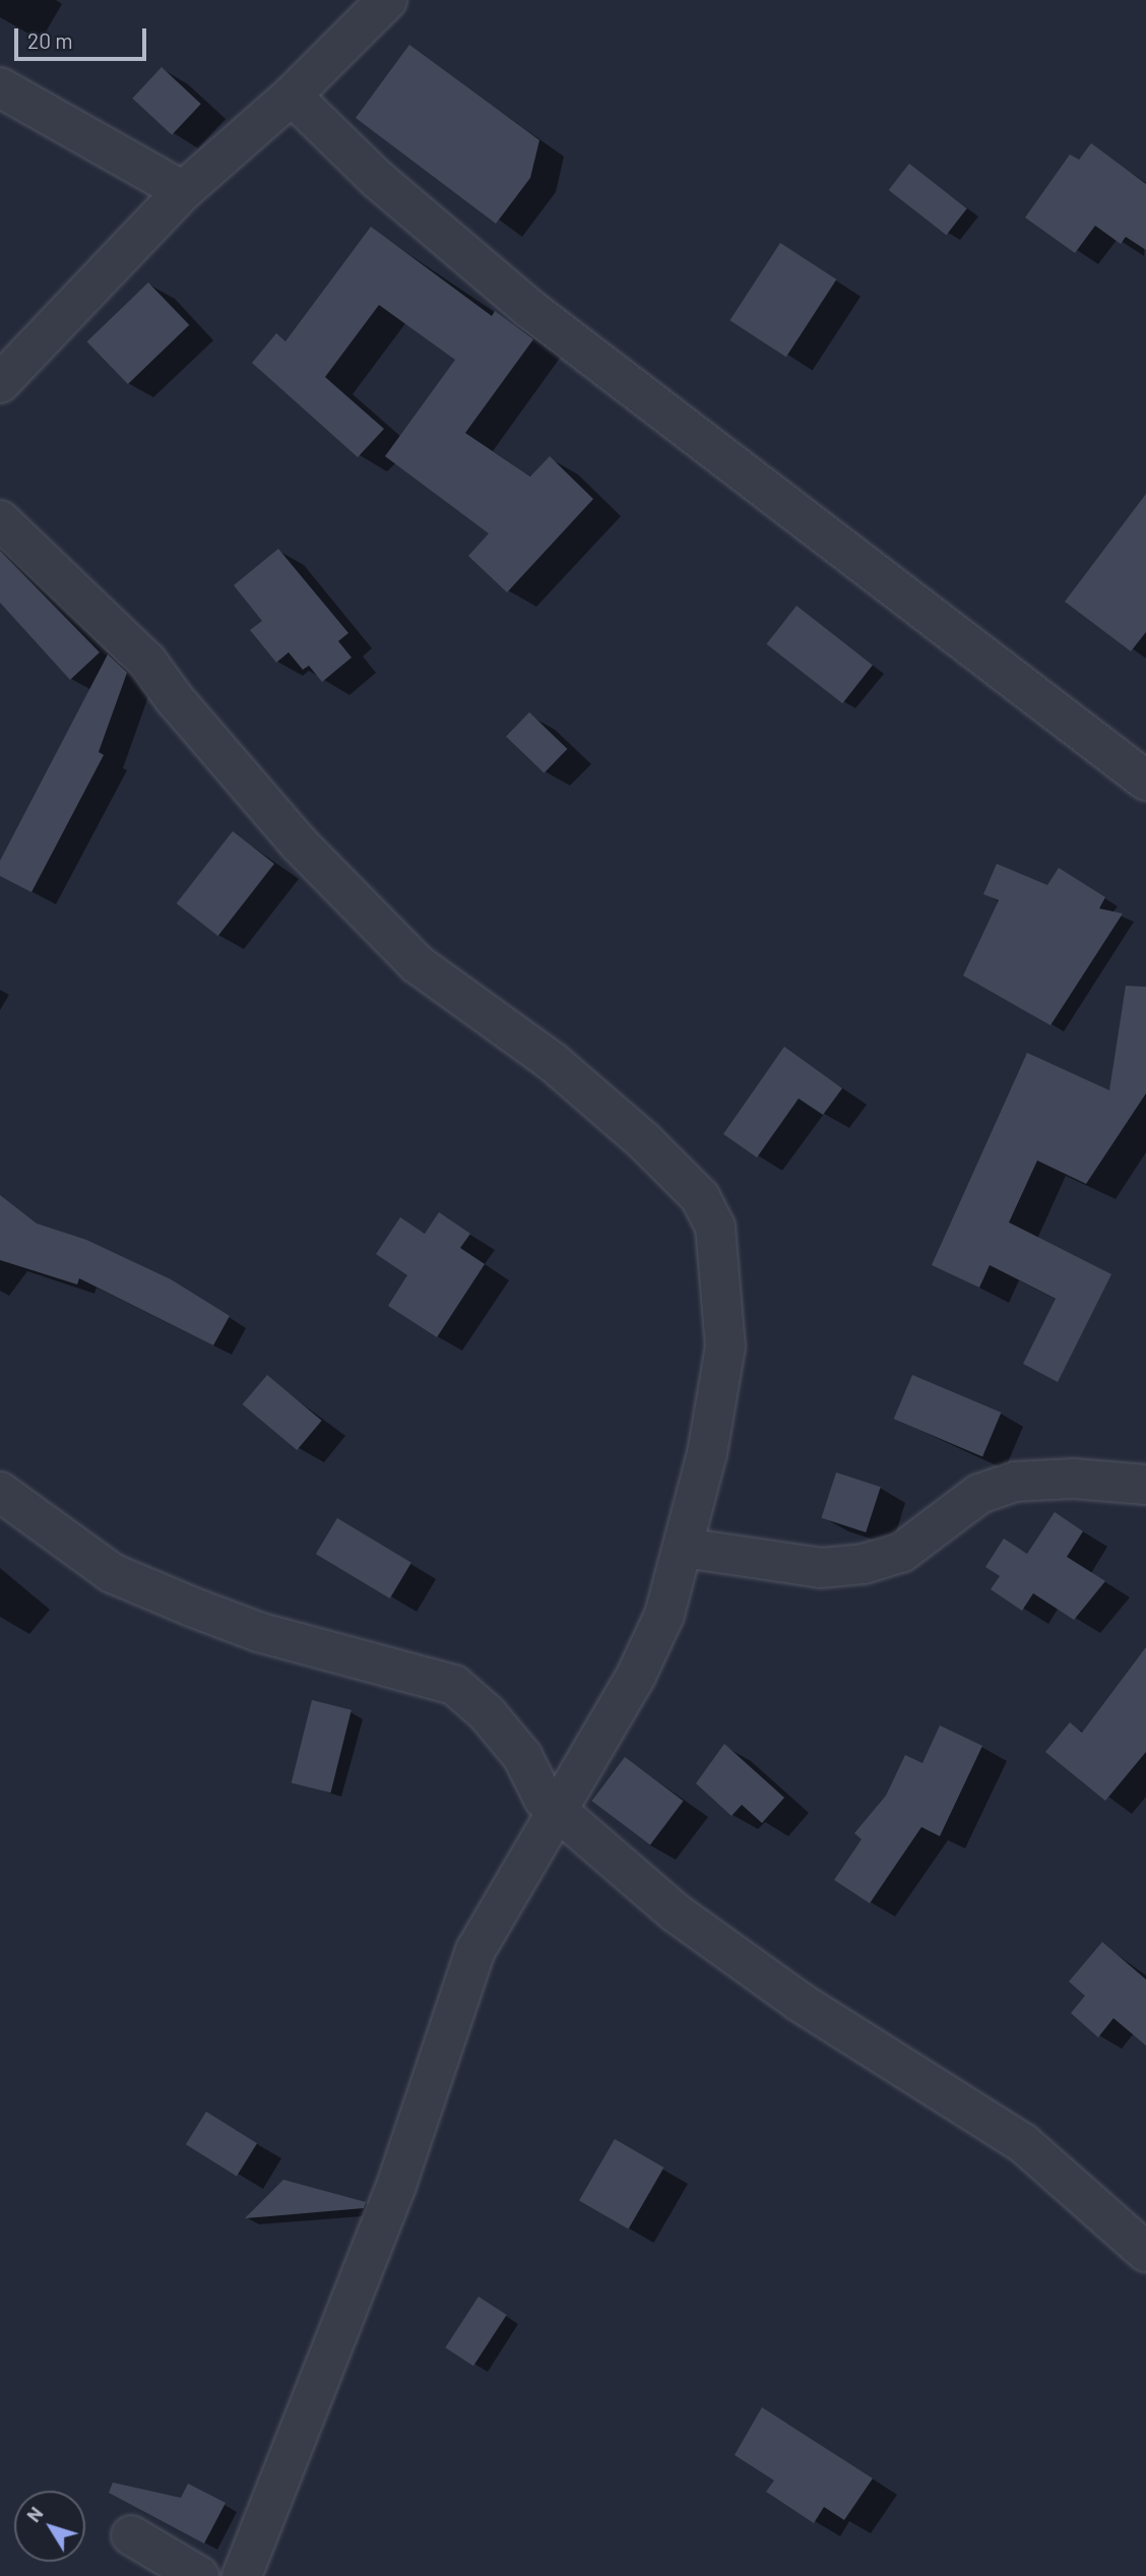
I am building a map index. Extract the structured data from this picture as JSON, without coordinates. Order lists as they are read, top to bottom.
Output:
{
  "scale_bar": "20 m",
  "north": "top left"
}
